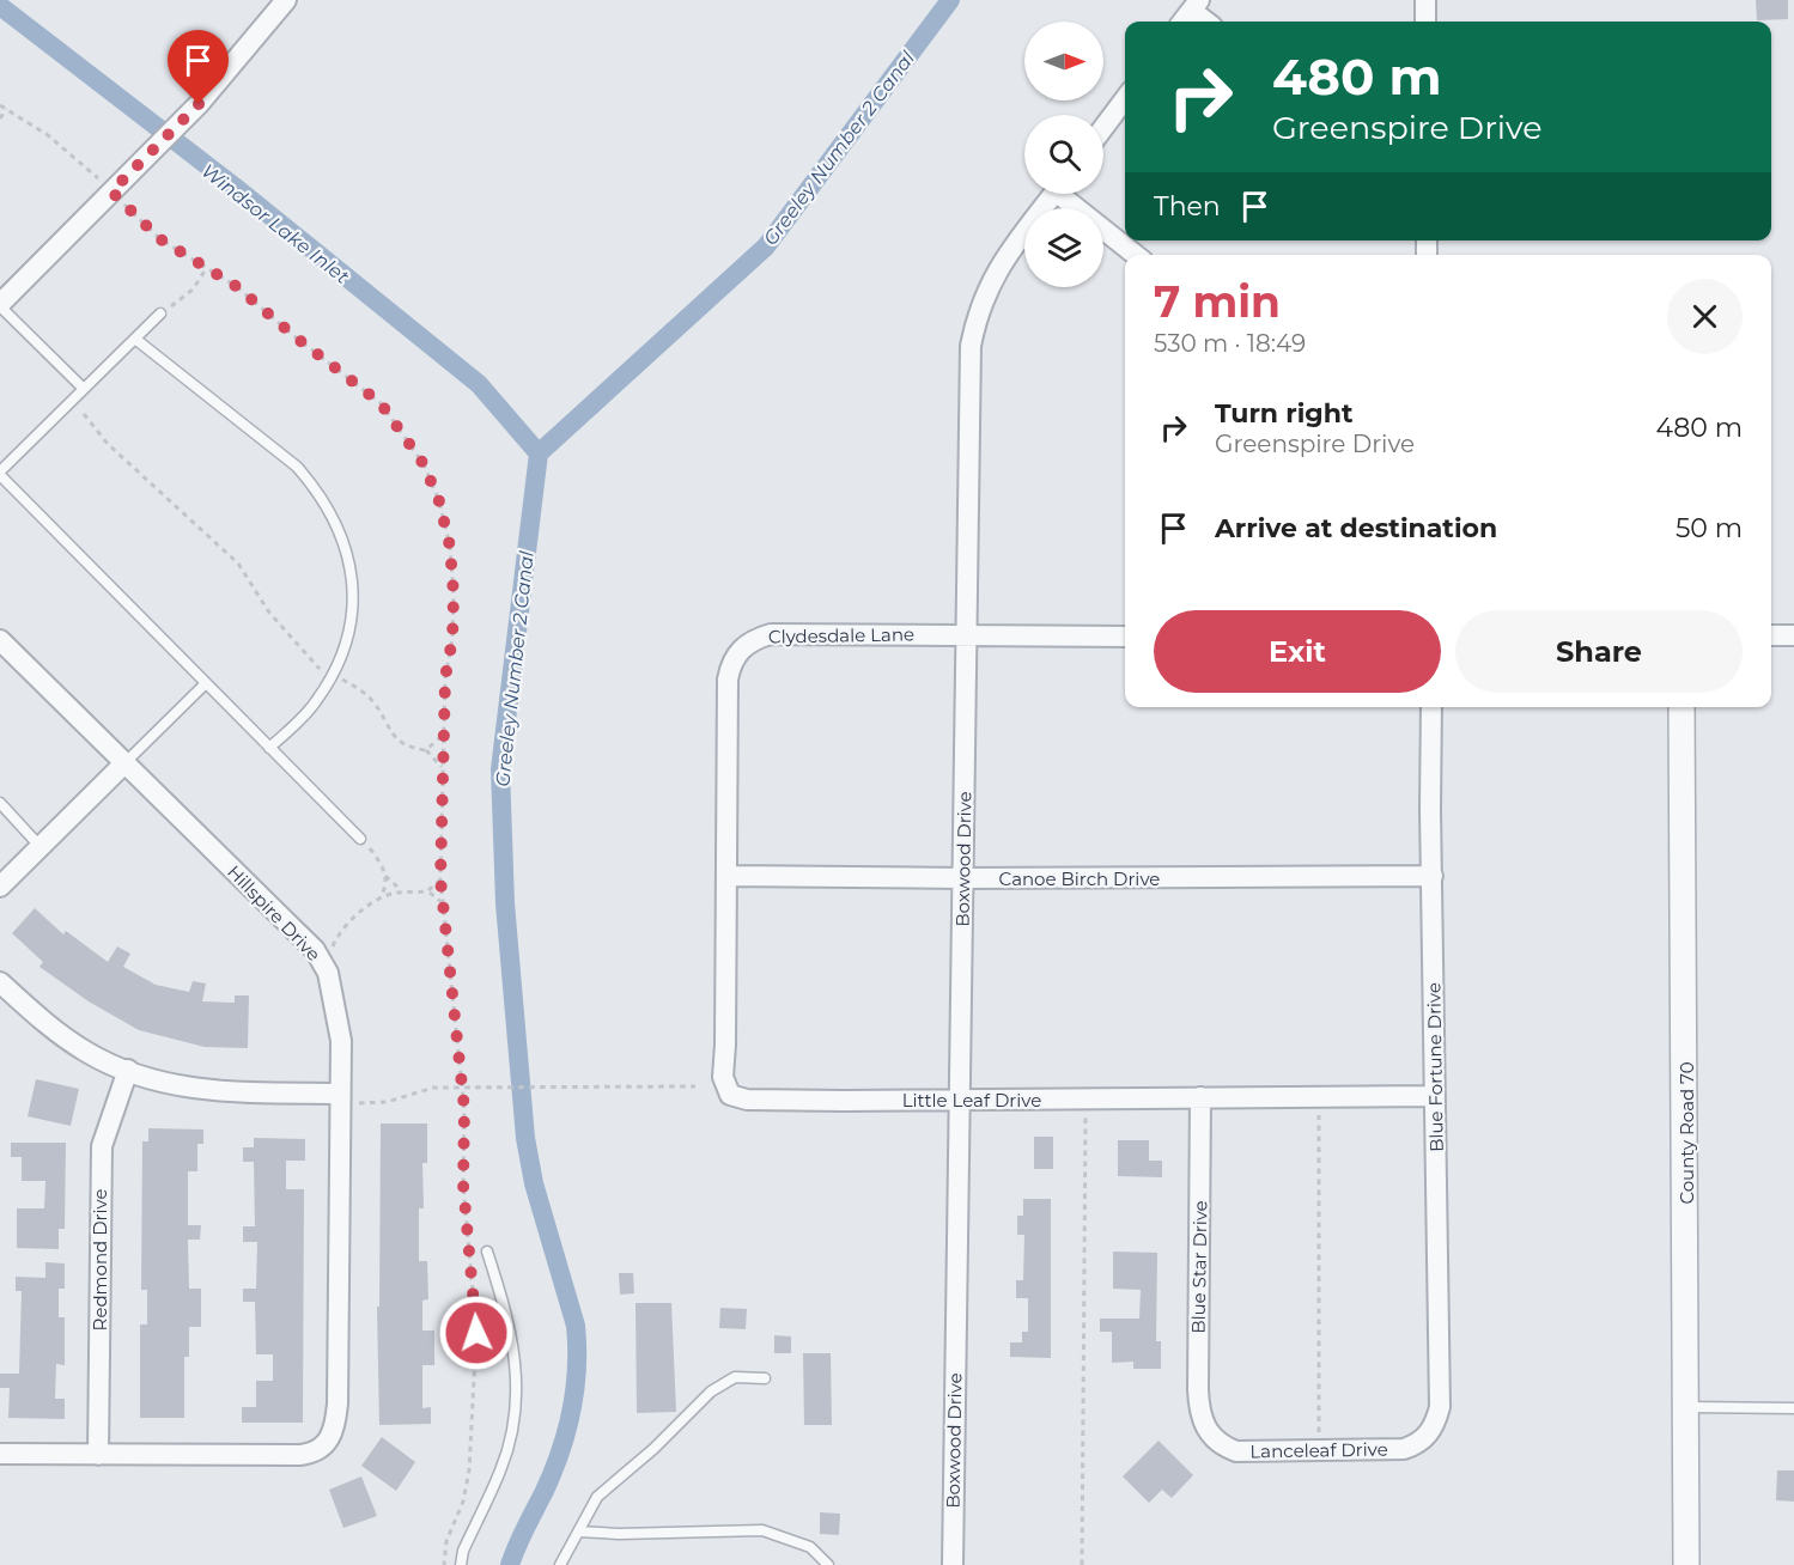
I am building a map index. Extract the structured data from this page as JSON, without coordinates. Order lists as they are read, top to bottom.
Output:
{
  "streets": {
    "street": [
      "Clydesdale Lane",
      "Boxwood Drive",
      "Canoe Birch Drive",
      "Hillspire Drive",
      "Blue Fortune Drive",
      "Little Leaf Drive",
      "County Road 70",
      "Redmond Drive",
      "Blue Star Drive",
      "Lanceleaf Drive"
    ]
  },
  "crossings": [
    ["Clydesdale Lane", "Boxwood Drive"],
    ["Clydesdale Lane", "Canoe Birch Drive"],
    ["Clydesdale Lane", "Little Leaf Drive"],
    ["Boxwood Drive", "Canoe Birch Drive"],
    ["Boxwood Drive", "Little Leaf Drive"],
    ["Canoe Birch Drive", "Blue Fortune Drive"],
    ["Canoe Birch Drive", "Little Leaf Drive"],
    ["Hillspire Drive", "Redmond Drive"],
    ["Blue Fortune Drive", "Little Leaf Drive"],
    ["Blue Fortune Drive", "Lanceleaf Drive"],
    ["Little Leaf Drive", "Blue Star Drive"],
    ["Blue Star Drive", "Lanceleaf Drive"]
  ],
  "water": ["Greeley Number 2 Canal", "Windsor Lake Inlet"],
  "north": "right",
  "page": {
    "turn": ["480 m", "Greenspire Drive"],
    "then": "Then",
    "heading": ["7 min", "530 m · 18:49"],
    "list": [
      {
        "name": "Turn right",
        "note": "Greenspire Drive",
        "value": "480 m"
      },
      {
        "name": "Arrive at destination",
        "value": "50 m"
      }
    ],
    "buttons": ["Exit", "Share"]
  }
}
